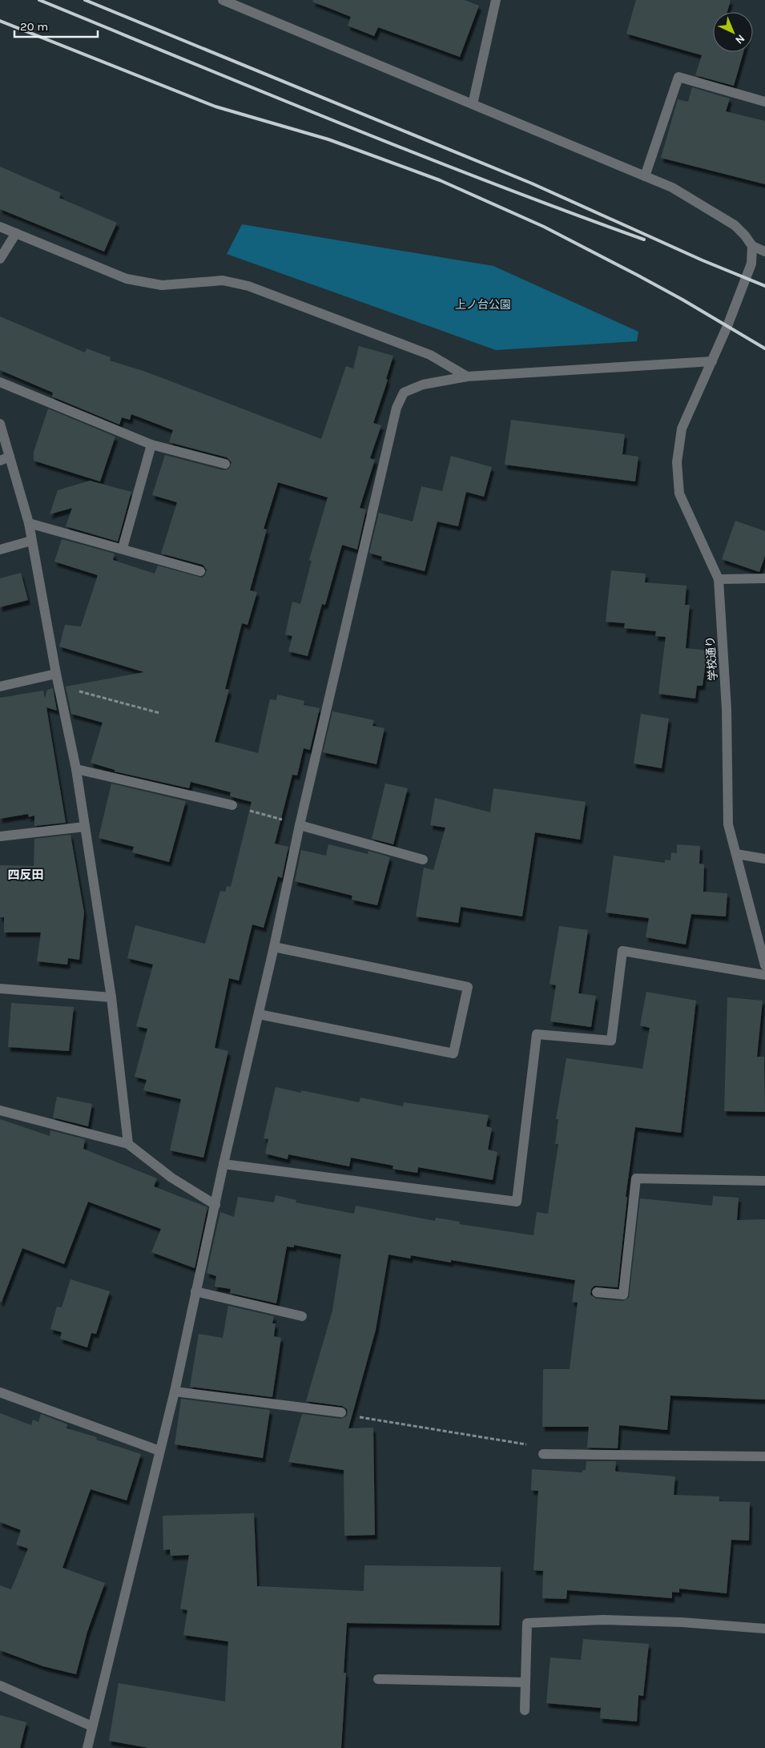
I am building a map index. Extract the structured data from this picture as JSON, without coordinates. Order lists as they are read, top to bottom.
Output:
{
  "streets": {
    "street": ["学校通り"]
  },
  "districts": ["四反田"],
  "parks": ["上ノ台公園"],
  "scale_bar": "20 m",
  "north": "bottom right"
}
